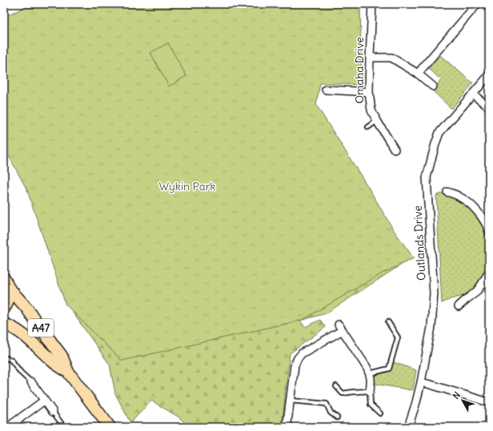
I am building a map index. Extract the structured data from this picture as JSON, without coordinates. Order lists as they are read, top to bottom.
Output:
{
  "streets": {
    "main road": ["A47"],
    "street": ["Omaha Drive", "Outlands Drive"]
  },
  "parks": ["Wykin Park"],
  "north": "top left"
}
